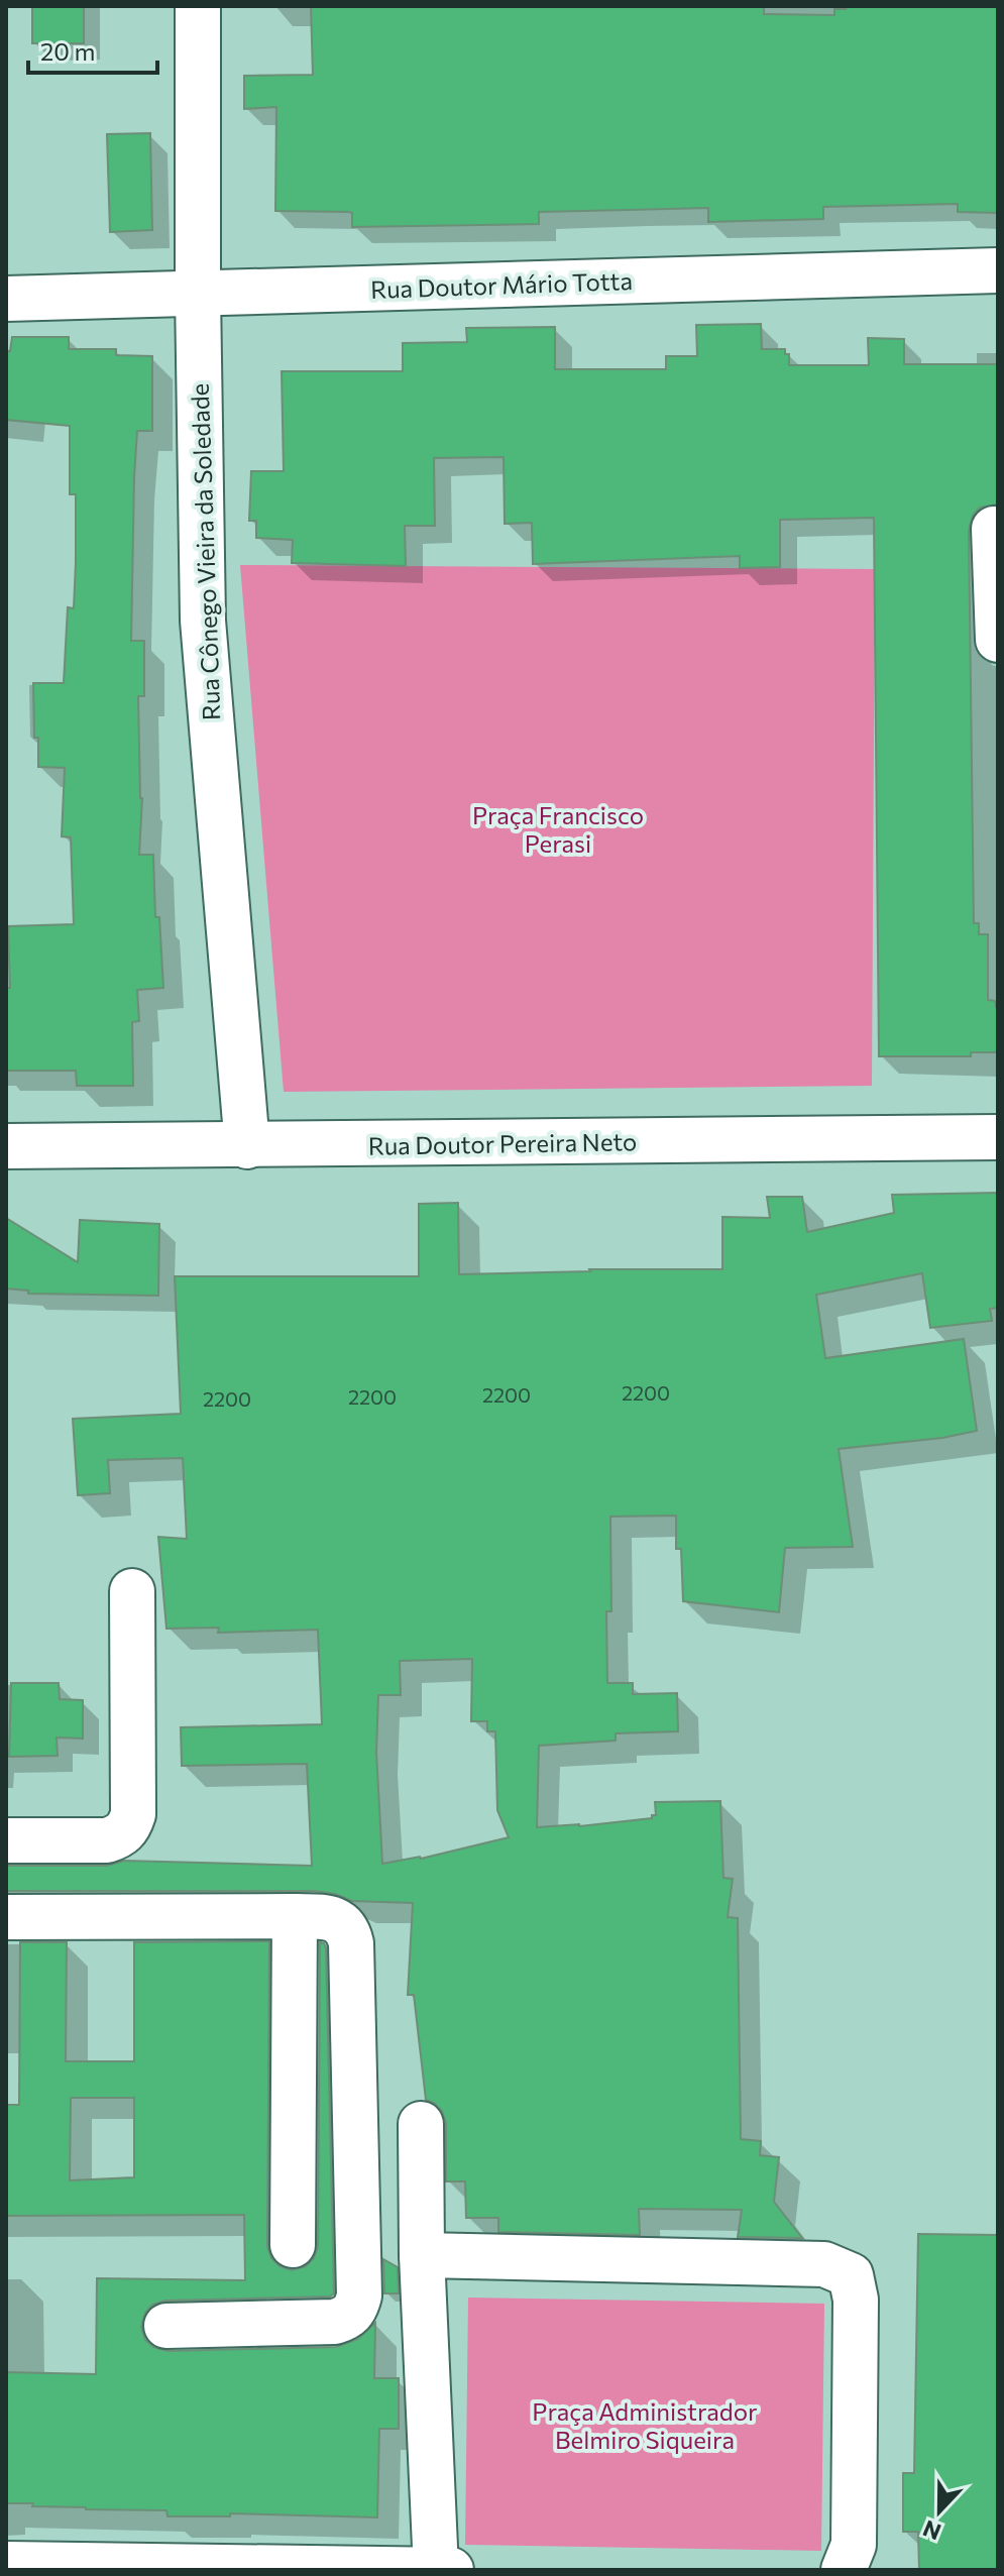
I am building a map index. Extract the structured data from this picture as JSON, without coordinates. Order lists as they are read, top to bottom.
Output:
{
  "streets": {
    "street": ["Rua Doutor Mário Totta", "Rua Cônego Vieira da Soledade", "Rua Doutor Pereira Neto"]
  },
  "crossings": [
    ["Rua Doutor Mário Totta", "Rua Cônego Vieira da Soledade"],
    ["Rua Cônego Vieira da Soledade", "Rua Doutor Pereira Neto"]
  ],
  "parks": ["Praça Francisco Perasi", "Praça Administrador Belmiro Siqueira"],
  "house_numbers": [
    "2200",
    "2200",
    "2200",
    "2200"
  ],
  "scale_bar": "20 m",
  "north": "bottom"
}
